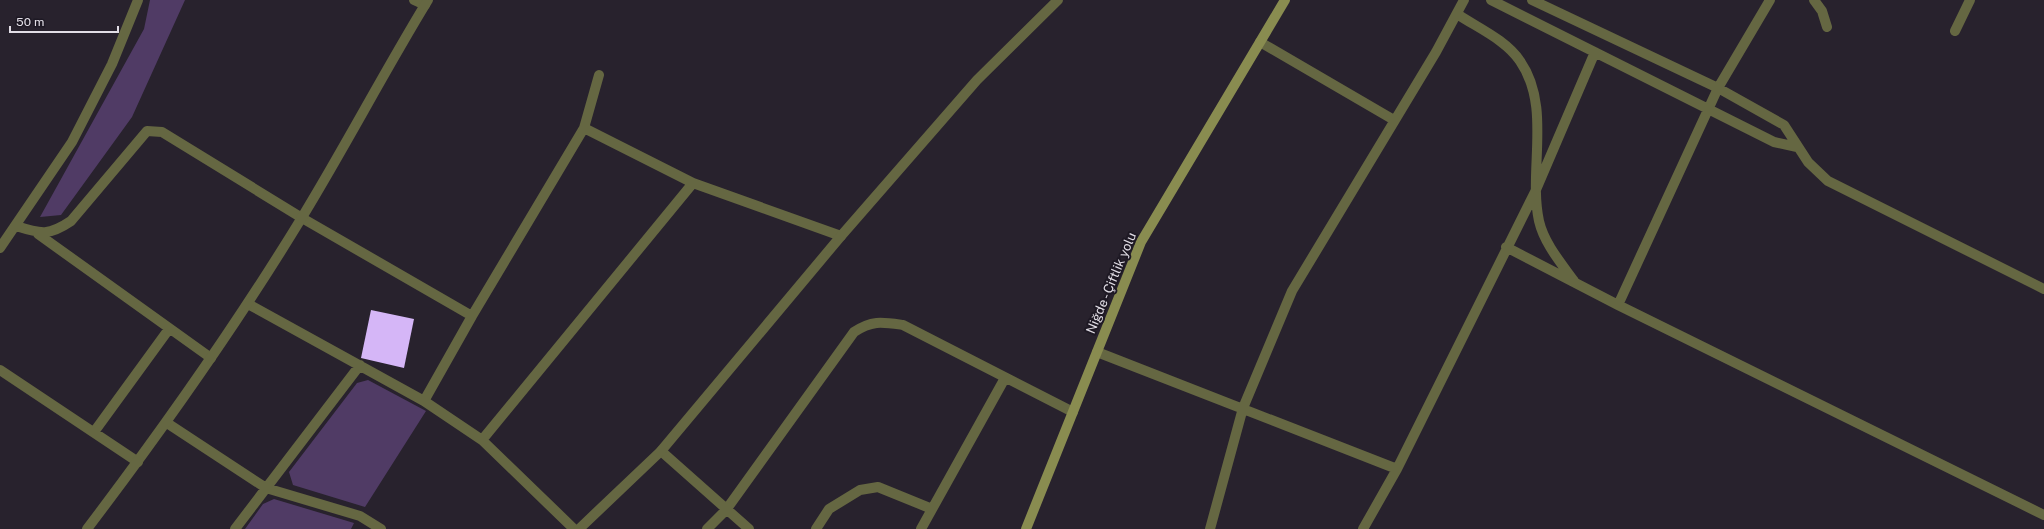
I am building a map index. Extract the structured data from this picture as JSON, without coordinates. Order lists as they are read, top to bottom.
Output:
{
  "streets": {
    "main road": ["Niğde - Çiftlik yolu"]
  },
  "scale_bar": "50 m"
}
